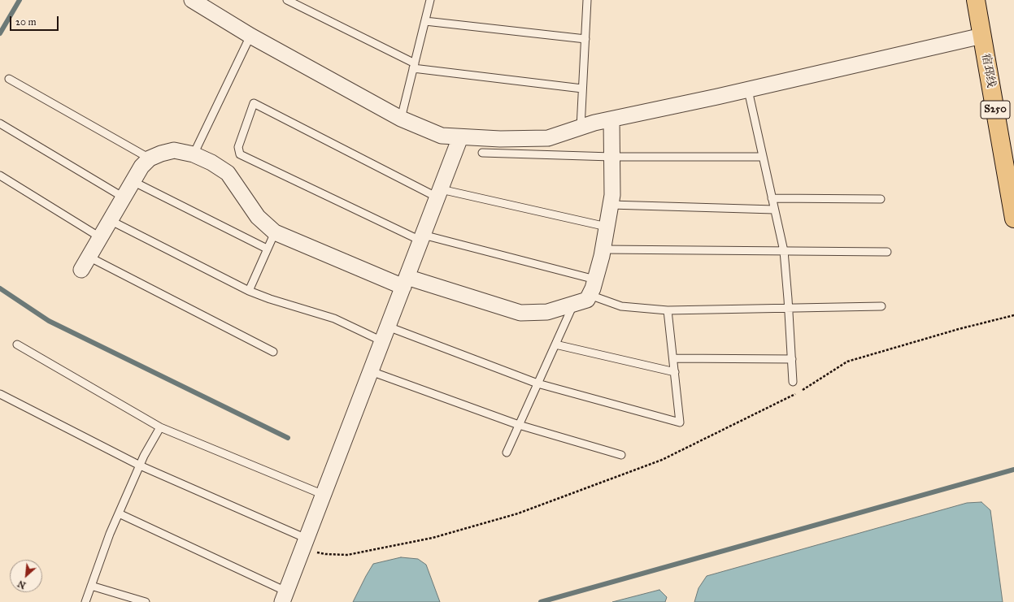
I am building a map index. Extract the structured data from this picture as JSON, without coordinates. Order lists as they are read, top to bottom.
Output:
{
  "streets": {
    "main road": ["宿邳线", "S250"]
  },
  "scale_bar": "20 m",
  "north": "bottom left"
}
